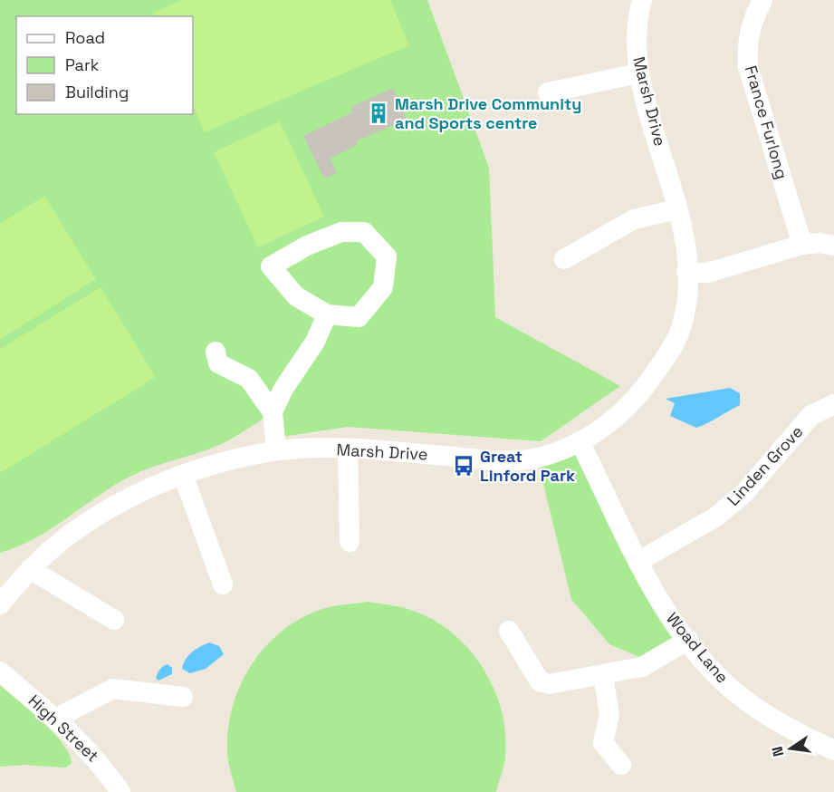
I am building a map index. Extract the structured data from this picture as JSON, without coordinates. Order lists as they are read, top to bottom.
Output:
{
  "streets": {
    "street": [
      "Marsh Drive",
      "France Furlong",
      "Linden Grove",
      "Woad Lane",
      "High Street"
    ]
  },
  "crossings": [
    ["Marsh Drive", "Woad Lane"],
    ["Linden Grove", "Woad Lane"]
  ],
  "places": {
    "building": ["Marsh Drive Community and Sports centre"],
    "bus stop": ["Great Linford Park"]
  },
  "legend": ["Road", "Park", "Building"],
  "north": "left"
}
